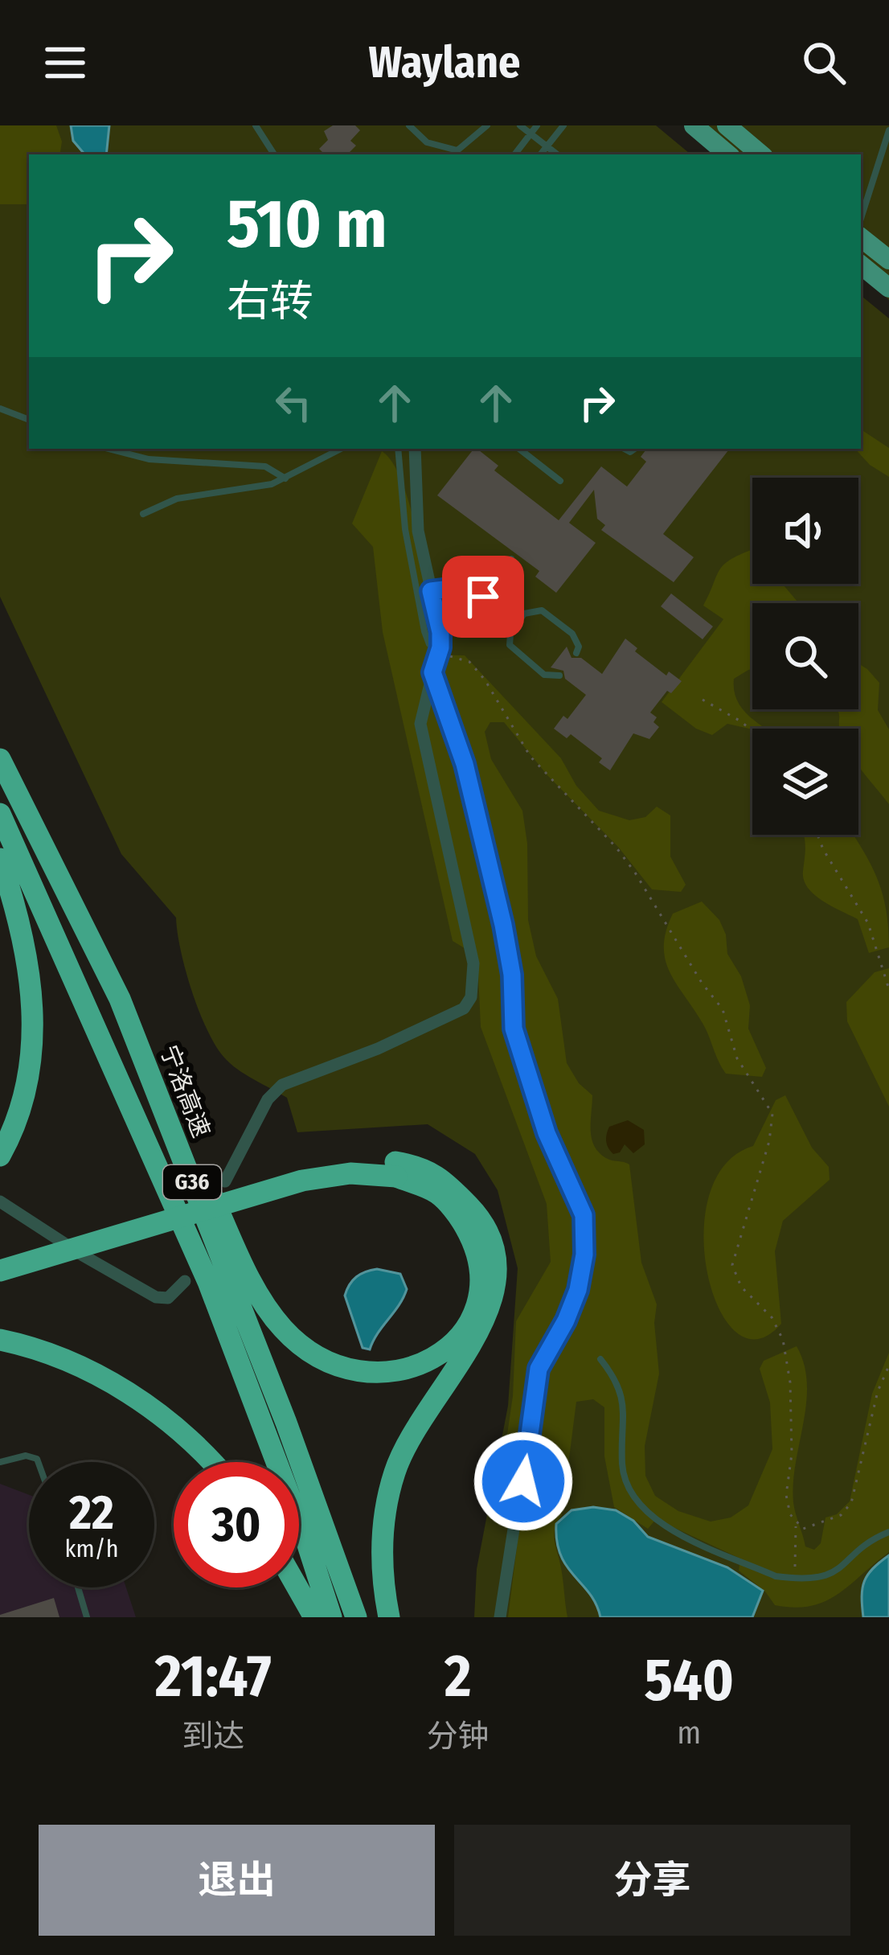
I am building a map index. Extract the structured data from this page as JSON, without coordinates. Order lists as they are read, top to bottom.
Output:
{
  "streets": {
    "highway": ["宁洛高速", "G36"]
  },
  "page": {
    "header": "Waylane",
    "turn": ["510 m", "右转"],
    "speed": "22 km/h",
    "limit": "30",
    "eta": [
      "21:47",
      "到达",
      "2",
      "分钟",
      "540",
      "m"
    ],
    "buttons": ["退出", "分享"]
  }
}
